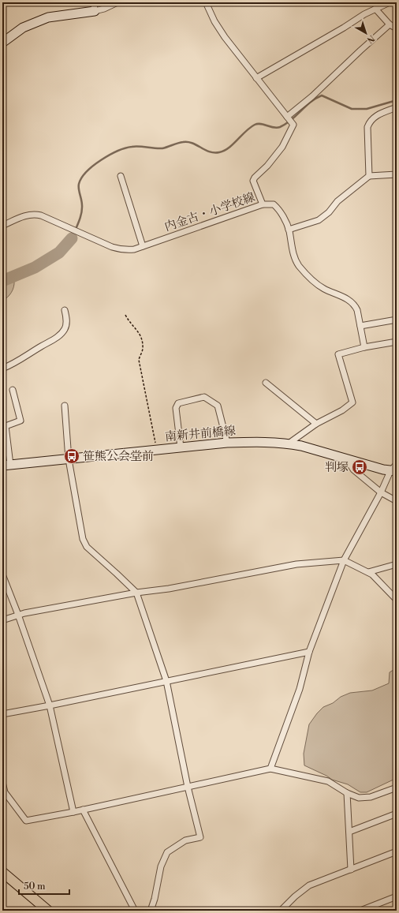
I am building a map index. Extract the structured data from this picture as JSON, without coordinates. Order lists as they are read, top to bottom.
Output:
{
  "streets": {
    "main road": ["南新井前橋線"],
    "street": ["内金古・小学校線"]
  },
  "places": {
    "bus stop": ["笹熊公会堂前", "判塚"]
  },
  "scale_bar": "50 m",
  "north": "bottom right"
}
